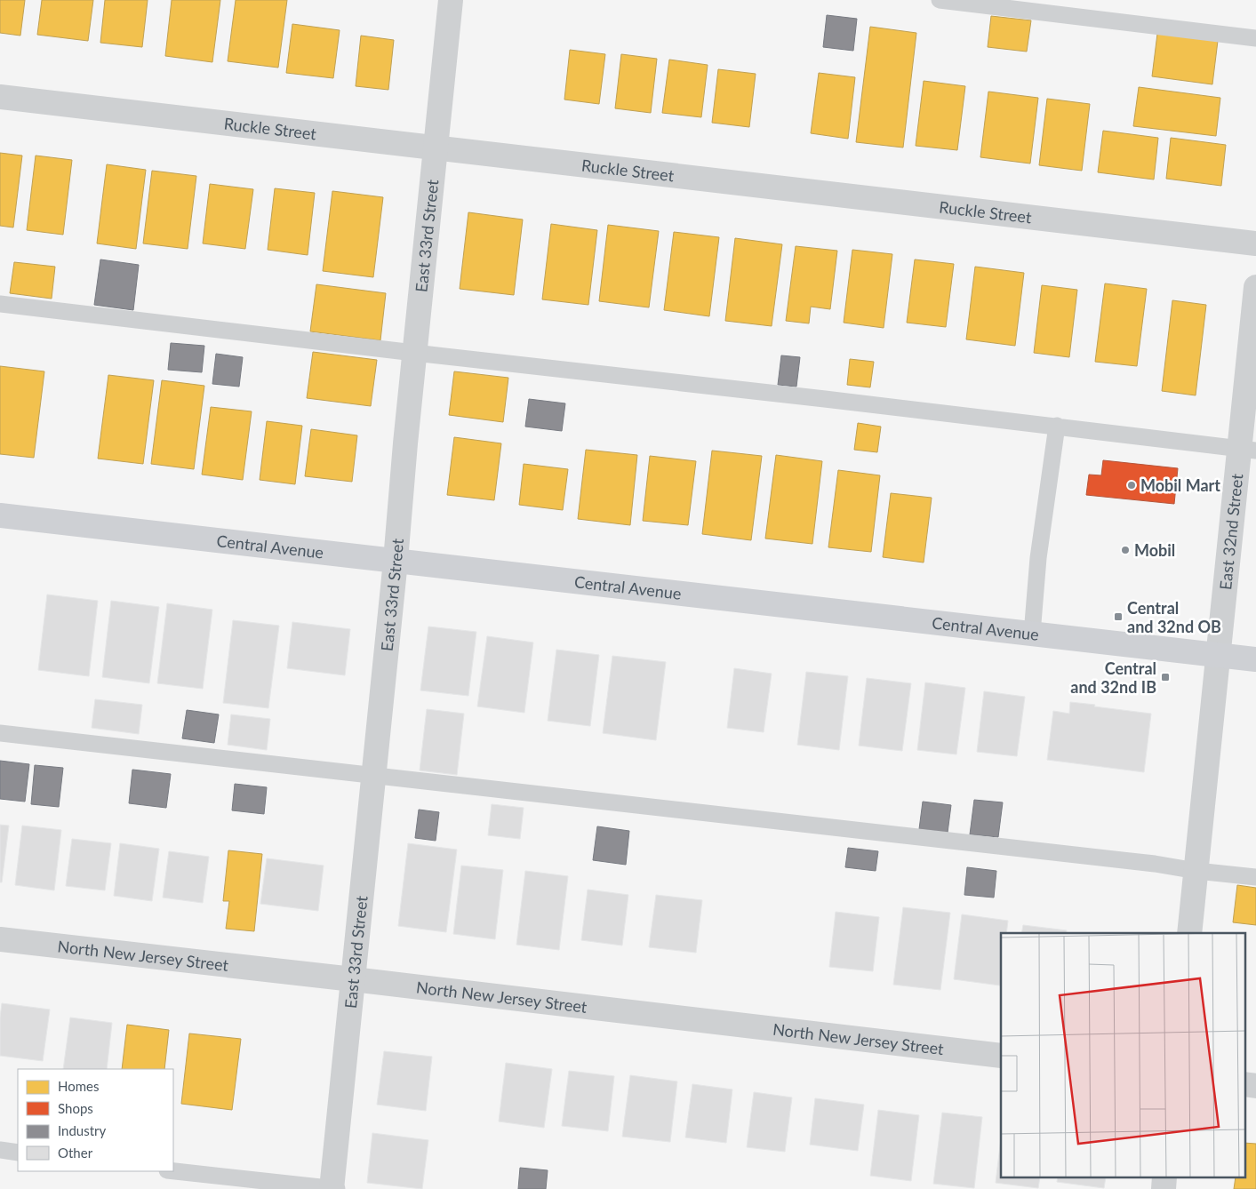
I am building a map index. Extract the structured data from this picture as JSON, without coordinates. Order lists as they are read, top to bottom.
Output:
{
  "streets": {
    "main road": ["Central Avenue"],
    "street": [
      "Ruckle Street",
      "East 33rd Street",
      "East 32nd Street",
      "North New Jersey Street"
    ]
  },
  "crossings": [
    ["Ruckle Street", "East 33rd Street"],
    ["East 33rd Street", "Central Avenue"],
    ["East 33rd Street", "North New Jersey Street"],
    ["East 32nd Street", "Central Avenue"]
  ],
  "places": {
    "other": ["Mobil Mart", "Mobil"],
    "transit": ["Central and 32nd OB", "Central and 32nd IB"]
  },
  "legend": [
    "Homes",
    "Shops",
    "Industry",
    "Other"
  ]
}
